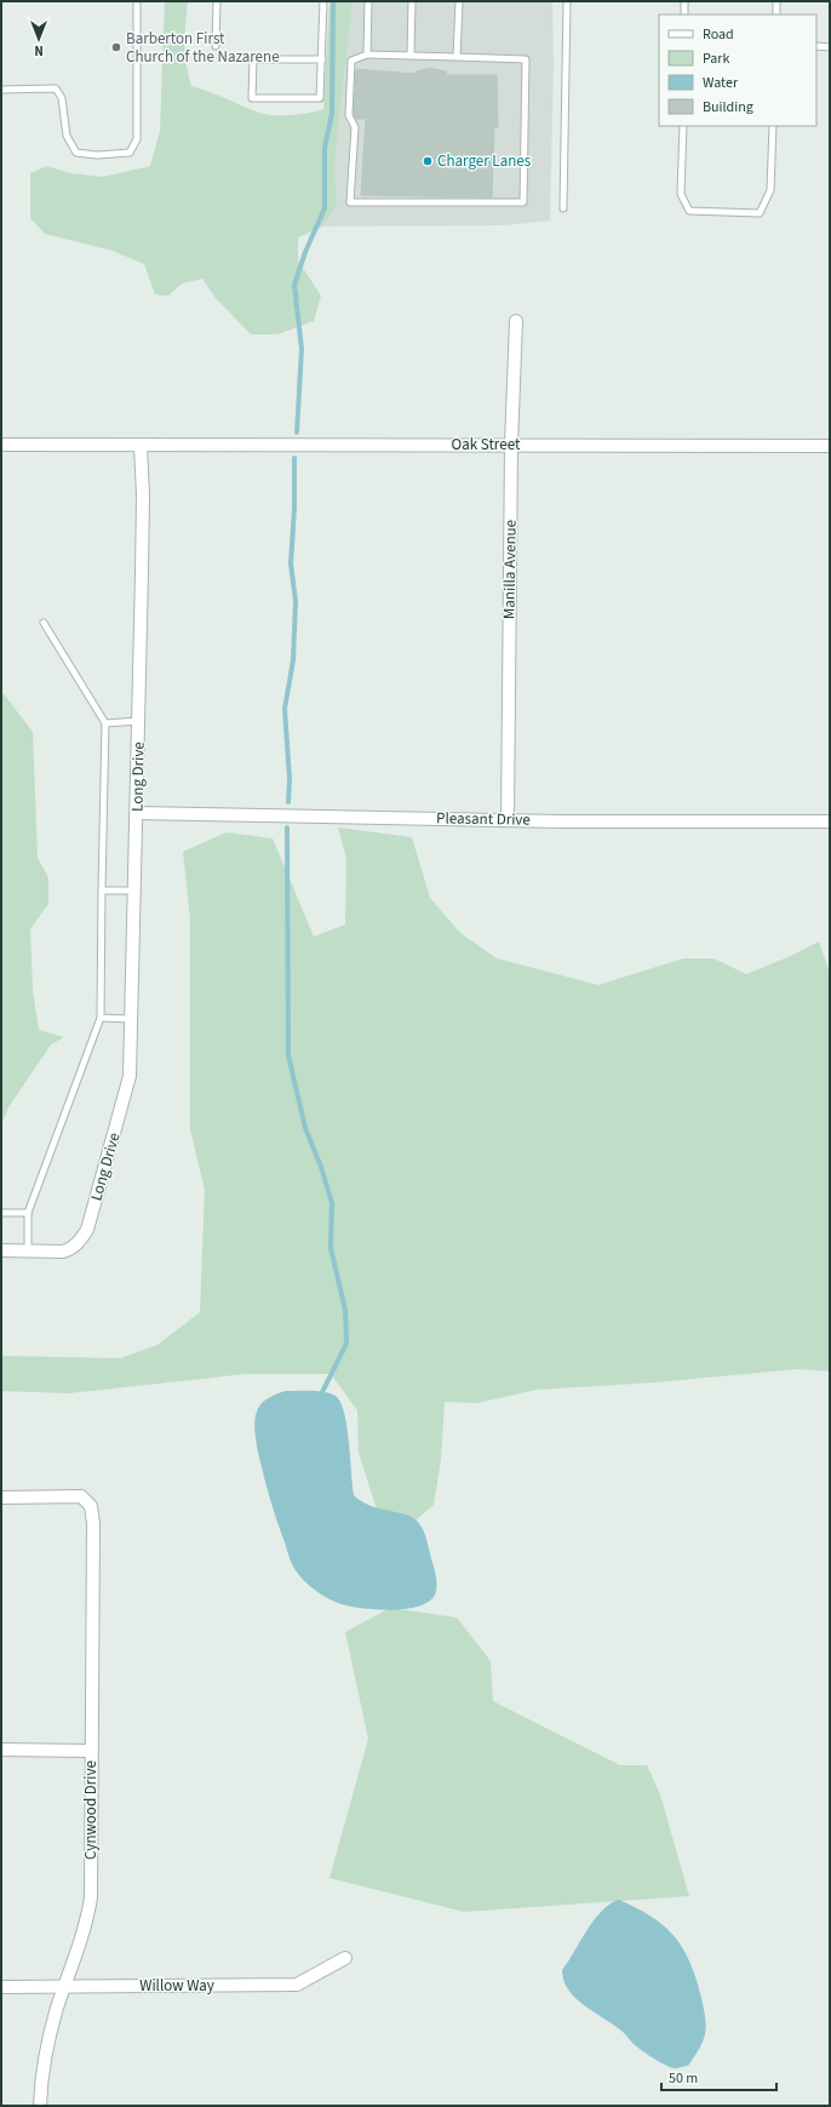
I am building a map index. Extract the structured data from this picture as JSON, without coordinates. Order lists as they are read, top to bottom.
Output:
{
  "streets": {
    "street": [
      "Oak Street",
      "Manilla Avenue",
      "Long Drive",
      "Pleasant Drive",
      "Cynwood Drive",
      "Willow Way"
    ]
  },
  "crossings": [
    ["Oak Street", "Manilla Avenue"],
    ["Oak Street", "Long Drive"],
    ["Manilla Avenue", "Pleasant Drive"],
    ["Long Drive", "Pleasant Drive"],
    ["Cynwood Drive", "Willow Way"]
  ],
  "places": ["Barberton First Church of the Nazarene", "Charger Lanes"],
  "legend": [
    "Road",
    "Park",
    "Water",
    "Building"
  ],
  "scale_bar": "50 m",
  "north": "bottom"
}
